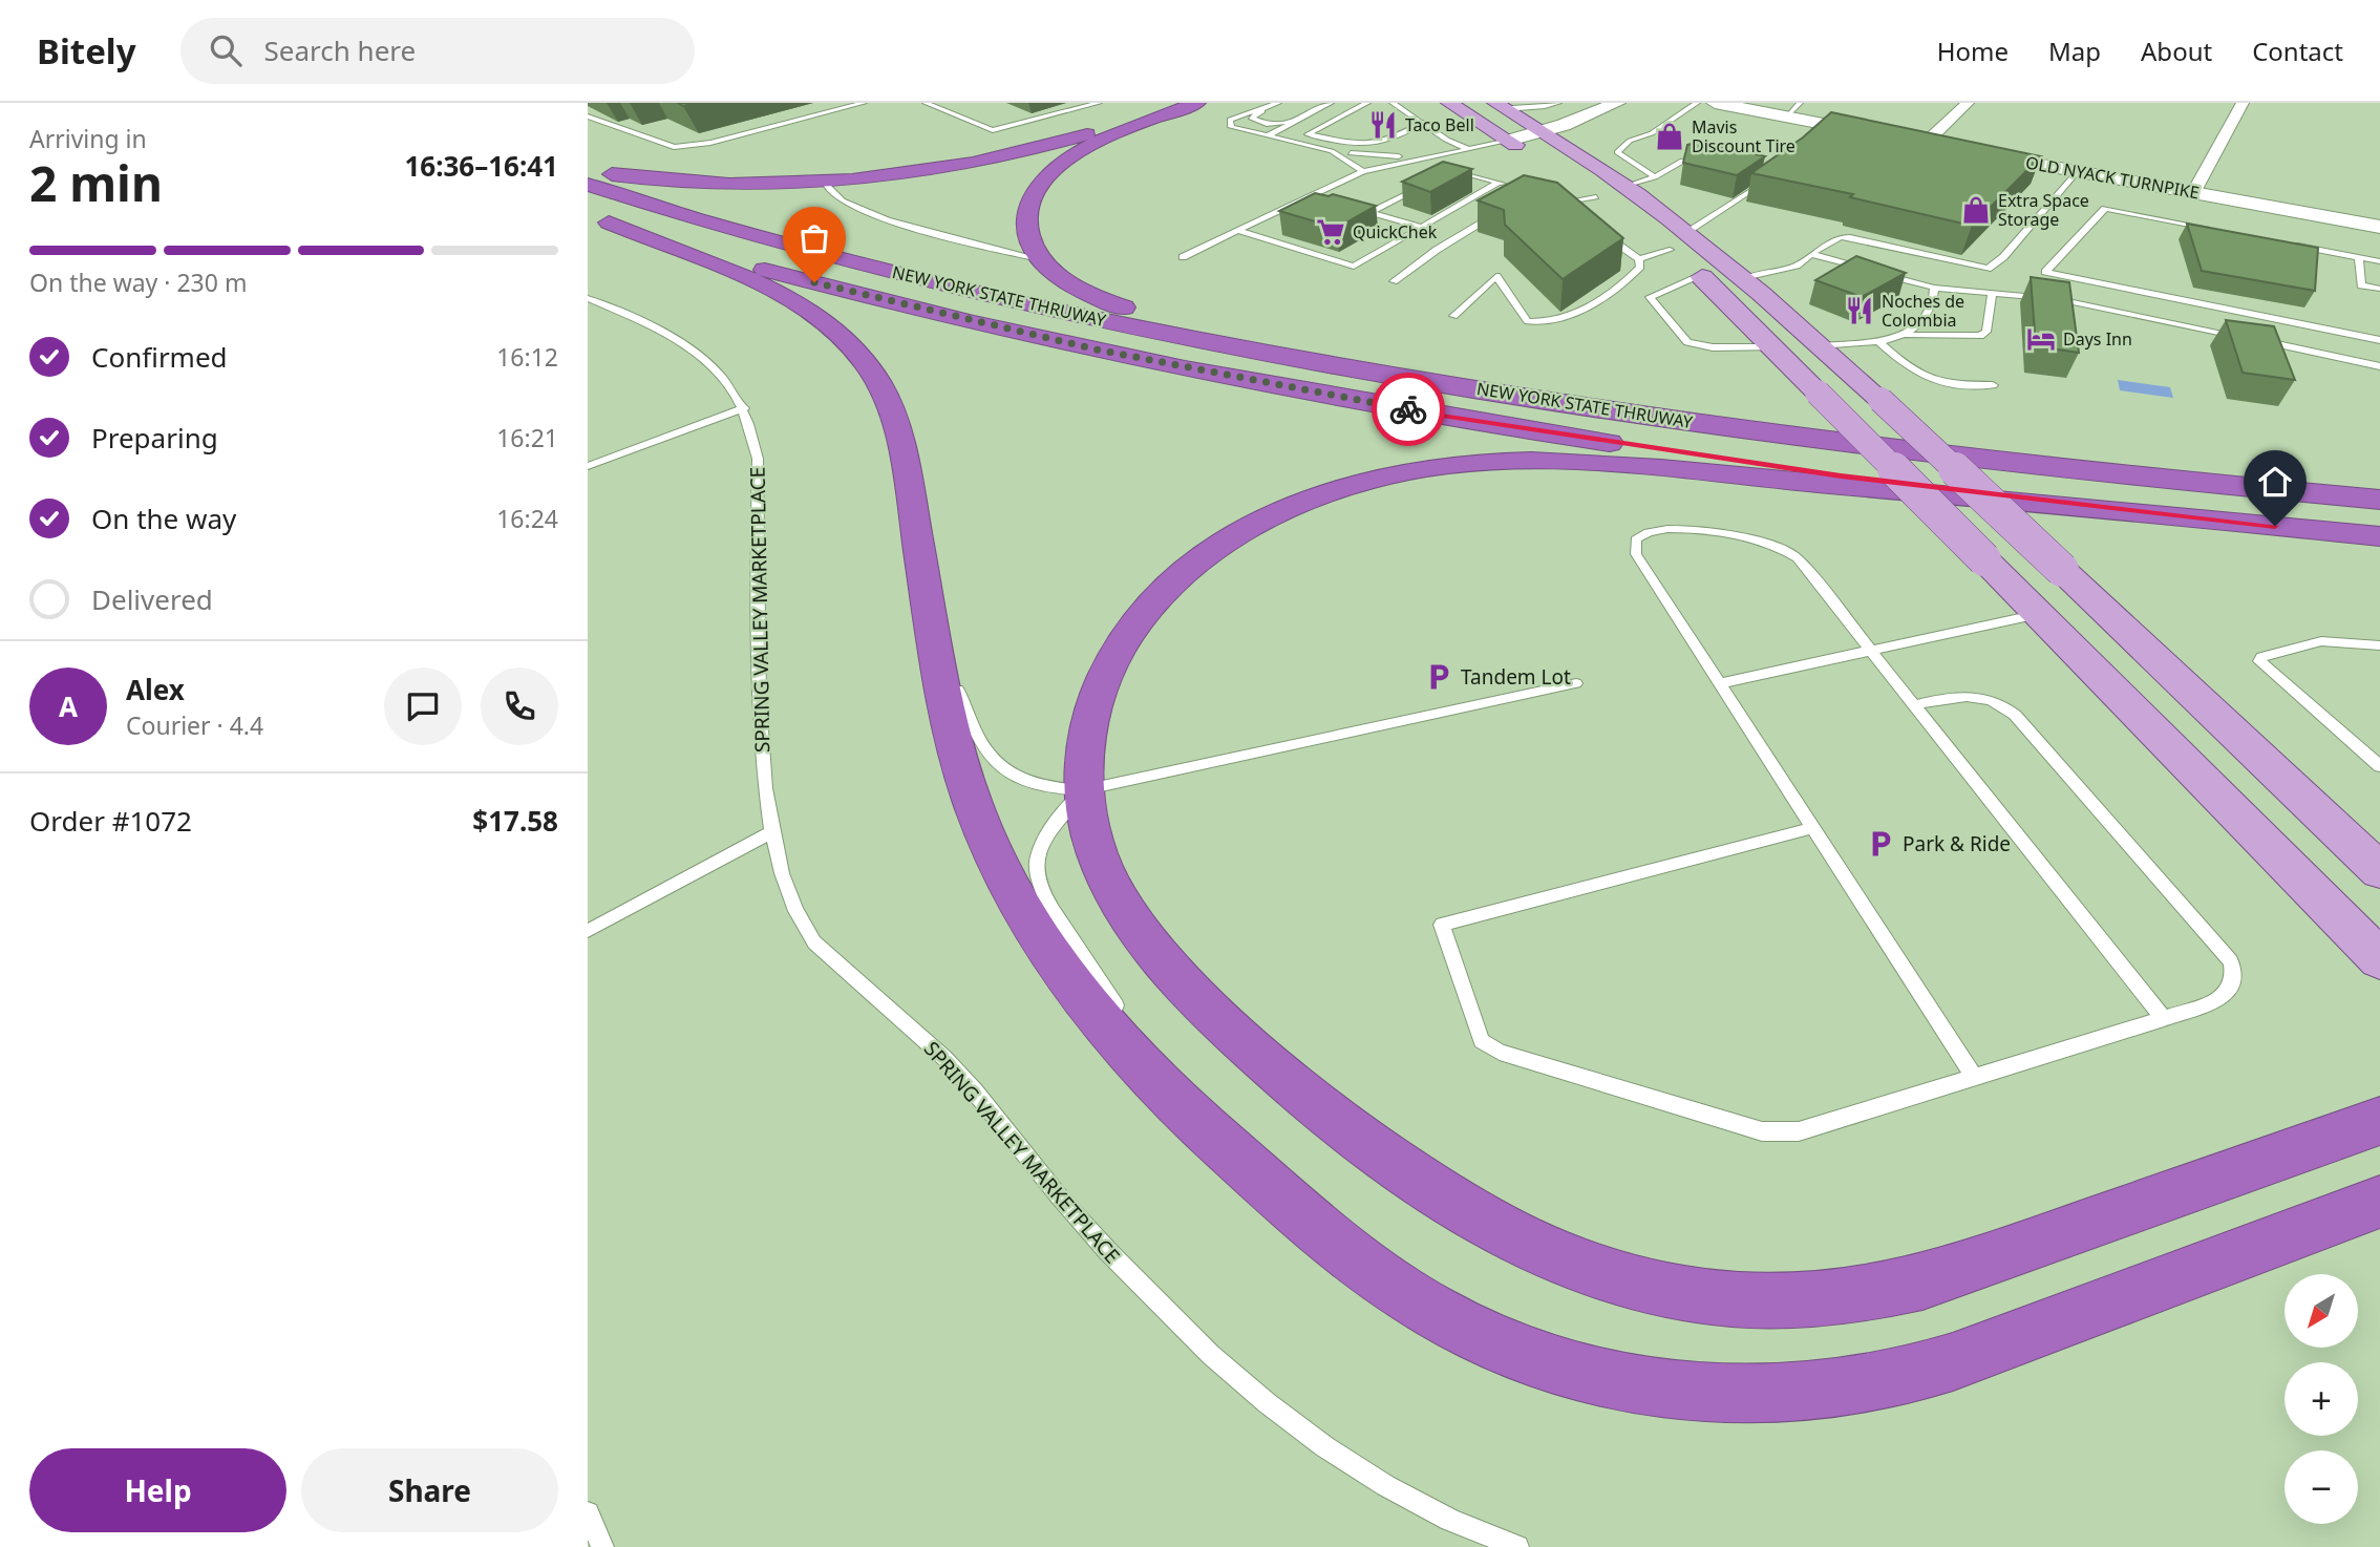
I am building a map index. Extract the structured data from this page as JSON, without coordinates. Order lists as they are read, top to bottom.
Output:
{
  "streets": {
    "highway": ["NEW YORK STATE THRUWAY"],
    "street": ["OLD NYACK TURNPIKE"],
    "lane": ["SPRING VALLEY MARKETPLACE"]
  },
  "places": {
    "restaurant": ["Taco Bell", "Noches de Colombia"],
    "shop": ["Mavis Discount Tire", "Extra Space Storage"],
    "supermarket": ["QuickChek"],
    "hotel": ["Days Inn"],
    "parking": ["Tandem Lot", "Park & Ride"]
  },
  "north": "bottom left",
  "page": {
    "header": "Bitely",
    "search": "Search here",
    "nav": [
      "Home",
      "Map",
      "About",
      "Contact"
    ],
    "heading": ["2 min", "Arriving in", "16:36–16:41"],
    "panel": [
      "Alex",
      "Courier · 4.4",
      "Order #1072",
      "$17.58"
    ],
    "bar": "On the way · 230 m",
    "list": [
      ["Confirmed", "16:12"],
      ["Preparing", "16:21"],
      ["On the way", "16:24"],
      "Delivered"
    ],
    "round": "A",
    "map_buttons": ["+", "−"],
    "buttons": ["Help", "Share"]
  }
}
